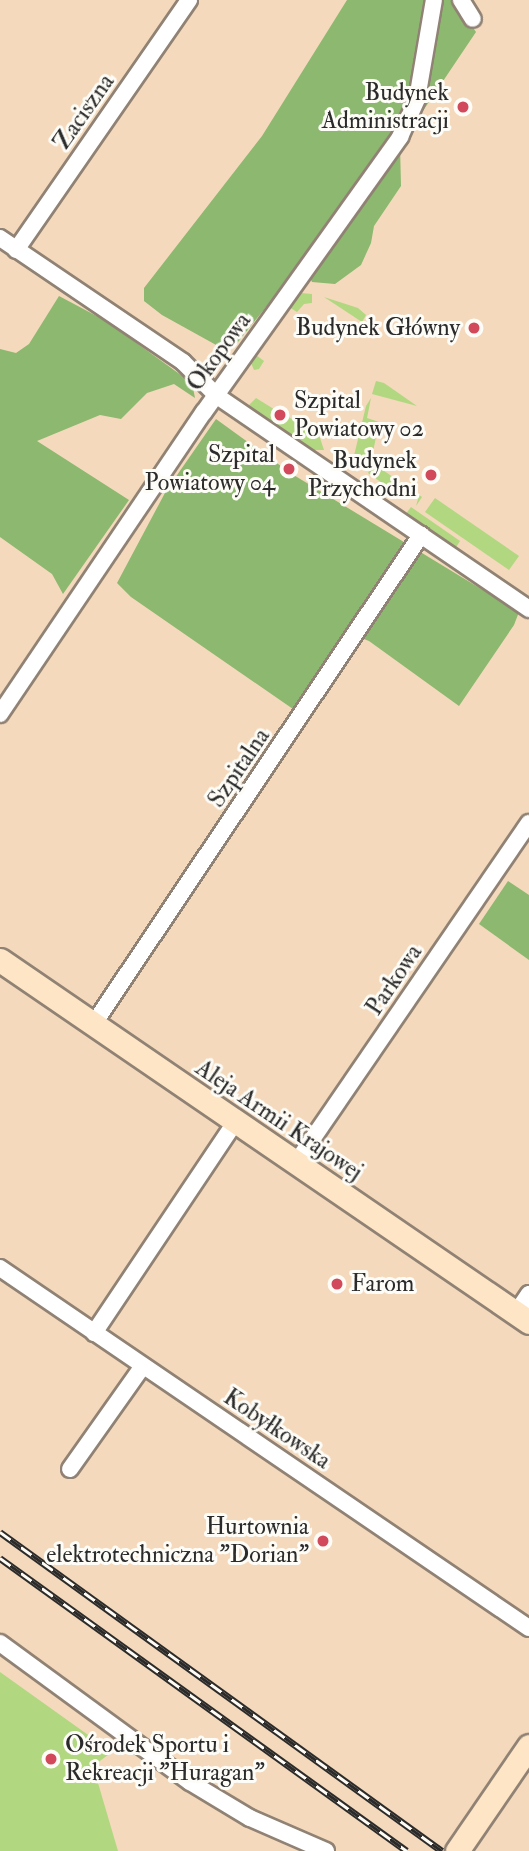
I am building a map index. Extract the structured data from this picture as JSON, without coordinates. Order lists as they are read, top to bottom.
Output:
{
  "streets": {
    "street": [
      "Zaciszna",
      "Okopowa",
      "Szpitalna",
      "Parkowa",
      "Aleja Armii Krajowej",
      "Kobyłkowska"
    ]
  },
  "crossings": [
    ["Szpitalna", "Aleja Armii Krajowej"],
    ["Parkowa", "Aleja Armii Krajowej"]
  ],
  "places": [
    "Budynek Administracji",
    "Budynek Główny",
    "Szpital Powiatowy 02",
    "Szpital Powiatowy 04",
    "Budynek Przychodni",
    "Farom",
    "Hurtownia elektrotechniczna \"Dorian\"",
    "Ośrodek Sportu i Rekreacji \"Huragan\""
  ]
}
